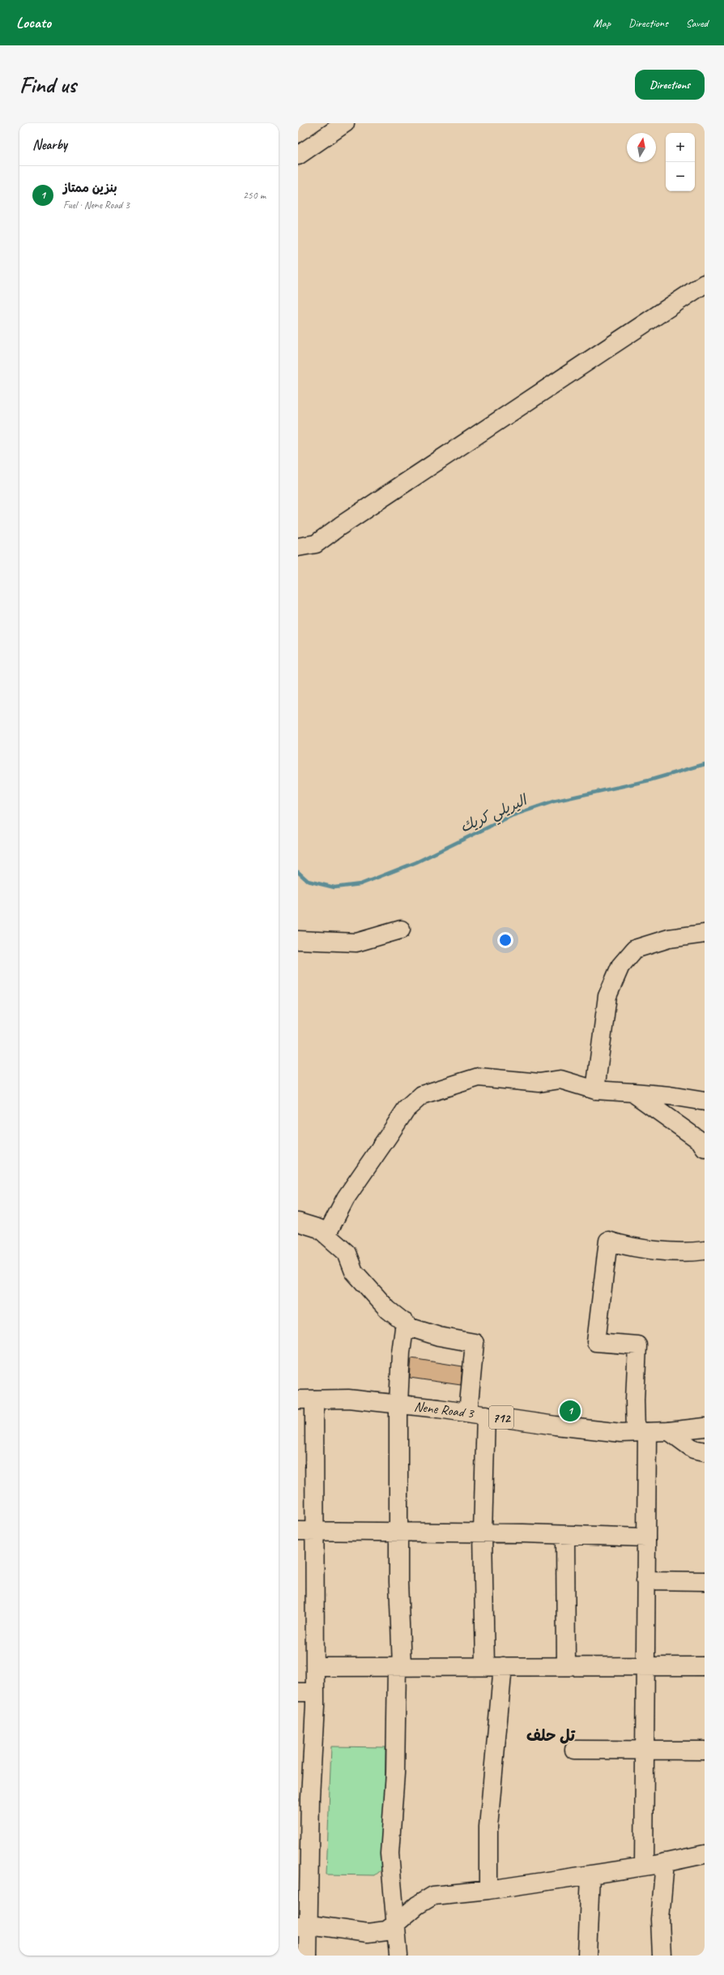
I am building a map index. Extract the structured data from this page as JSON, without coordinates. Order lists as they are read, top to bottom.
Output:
{
  "streets": {
    "street": ["Nene Road 3", "712"]
  },
  "districts": ["تل حلف"],
  "water": ["اليريلي كريك"],
  "north": "top",
  "page": {
    "header": "Locato",
    "nav": ["Map", "Directions", "Saved"],
    "buttons": "Directions",
    "title": "Find us",
    "heading": "Nearby",
    "map_buttons": ["+", "−"],
    "list": [
      {
        "mark": "1",
        "name": "بنزين ممتاز",
        "note": "Fuel · Nene Road 3",
        "value": "250 m"
      }
    ],
    "pins": "1"
  }
}
